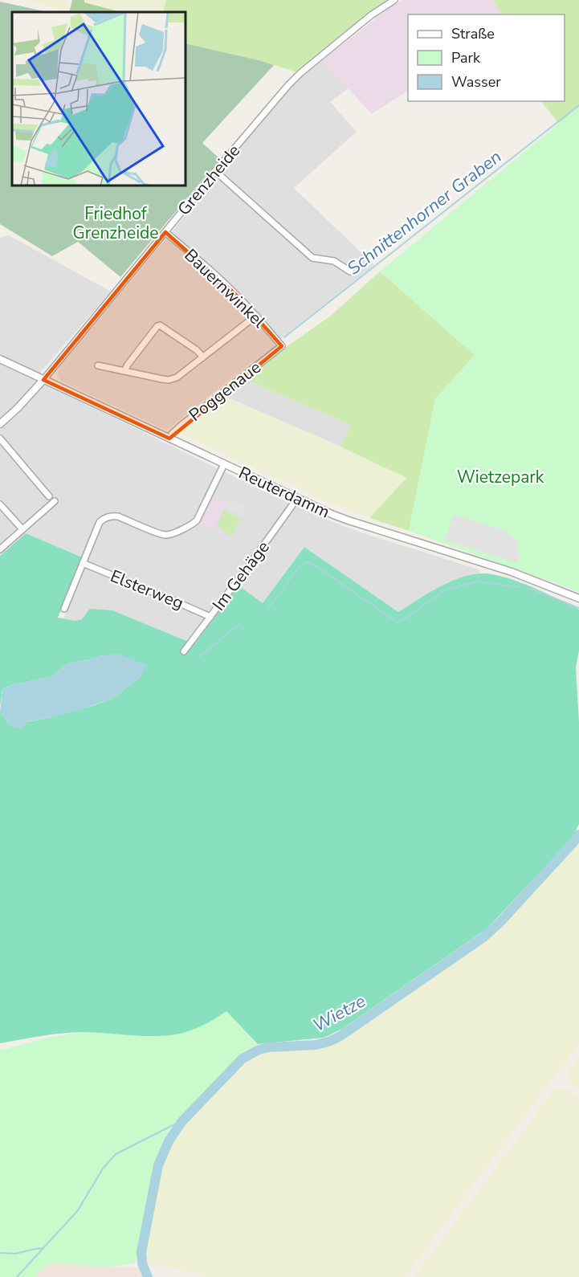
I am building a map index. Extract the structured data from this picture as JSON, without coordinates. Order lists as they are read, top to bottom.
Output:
{
  "streets": {
    "street": [
      "Grenzheide",
      "Bauernwinkel",
      "Poggenaue",
      "Reuterdamm",
      "Im Gehäge",
      "Elsterweg"
    ]
  },
  "crossings": [
    ["Grenzheide", "Bauernwinkel"],
    ["Grenzheide", "Reuterdamm"],
    ["Bauernwinkel", "Poggenaue"],
    ["Poggenaue", "Reuterdamm"],
    ["Reuterdamm", "Im Gehäge"],
    ["Im Gehäge", "Elsterweg"]
  ],
  "water": ["Schnittenhorner Graben", "Wietze"],
  "parks": ["Friedhof Grenzheide", "Wietzepark"],
  "legend": ["Straße", "Park", "Wasser"]
}
